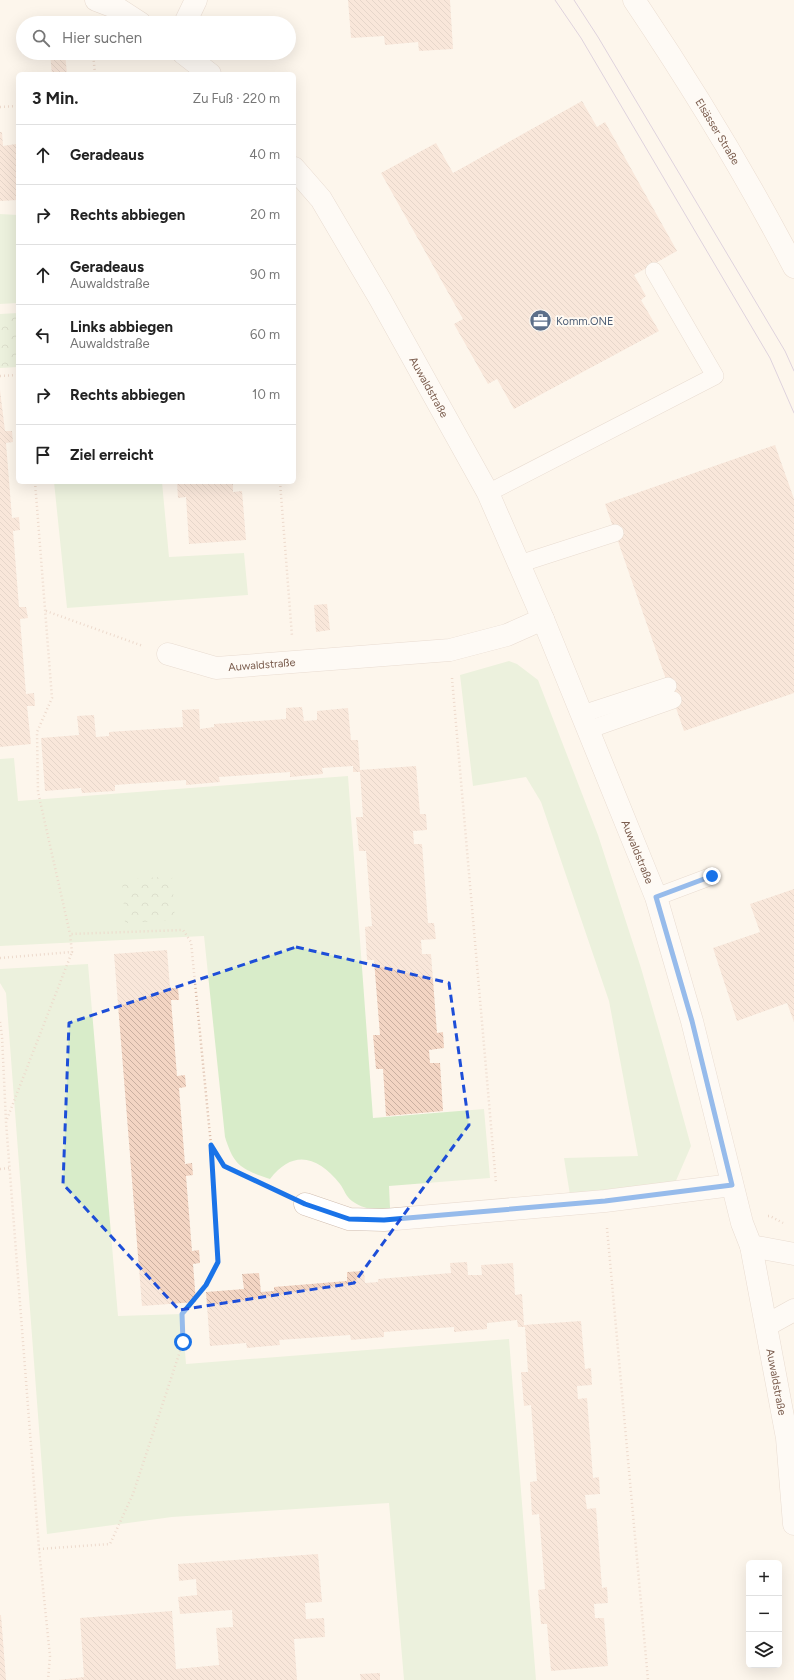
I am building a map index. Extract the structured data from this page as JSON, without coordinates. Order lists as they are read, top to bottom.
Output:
{
  "streets": {
    "street": ["Elsässer Straße", "Auwaldstraße"]
  },
  "places": {
    "office": ["Komm.ONE"]
  },
  "page": {
    "search": "Hier suchen",
    "heading": ["3 Min.", "Zu Fuß · 220 m"],
    "list": [
      ["Geradeaus", "40 m"],
      ["Rechts abbiegen", "20 m"],
      ["Geradeaus", "Auwaldstraße", "90 m"],
      ["Links abbiegen", "Auwaldstraße", "60 m"],
      ["Rechts abbiegen", "10 m"],
      "Ziel erreicht"
    ],
    "map_buttons": ["+", "−"]
  }
}
